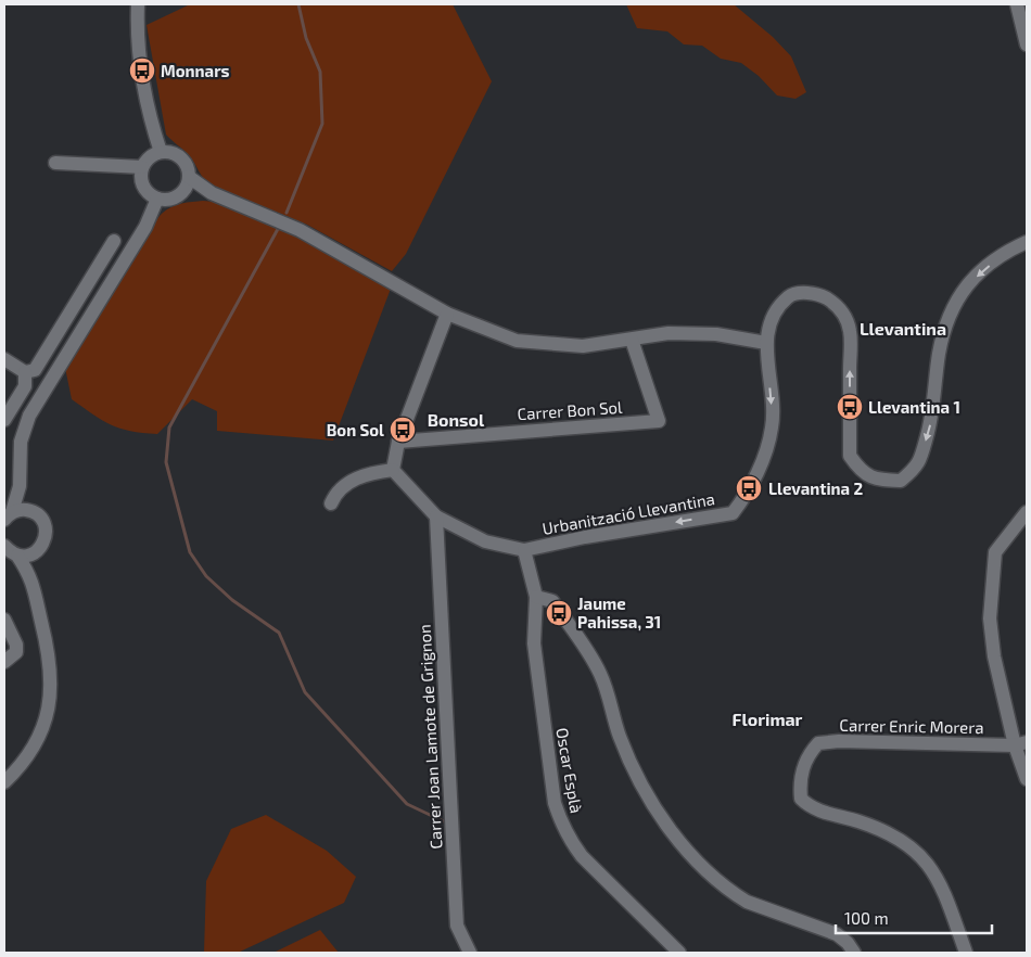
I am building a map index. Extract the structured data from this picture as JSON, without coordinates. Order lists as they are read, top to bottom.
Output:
{
  "streets": {
    "street": [
      "Carrer Bon Sol",
      "Urbanització Llevantina",
      "Carrer Enric Morera",
      "Carrer Joan Lamote de Grignon",
      "Oscar Esplà"
    ]
  },
  "crossings": [
    ["Urbanització Llevantina", "Oscar Esplà"]
  ],
  "districts": ["Llevantina", "Bonsol", "Florimar"],
  "places": {
    "bus stop": [
      "Monnars",
      "Llevantina 1",
      "Bon Sol",
      "Llevantina 2",
      "Jaume Pahissa, 31"
    ]
  },
  "scale_bar": "100 m"
}
